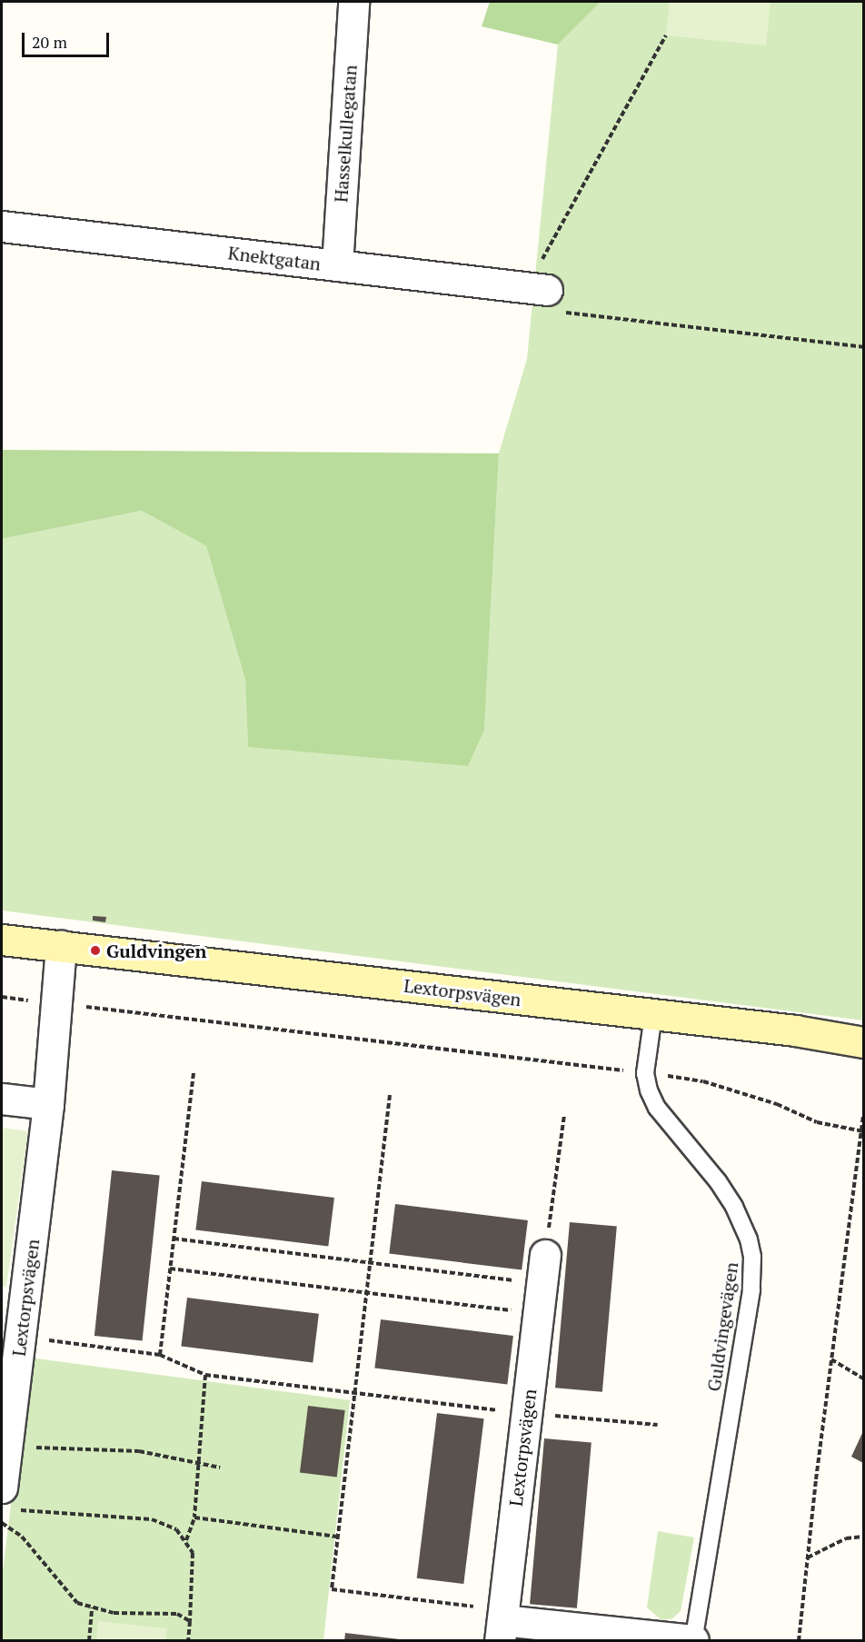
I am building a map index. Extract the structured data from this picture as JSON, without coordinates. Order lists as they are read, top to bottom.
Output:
{
  "streets": {
    "street": ["Hasselkullegatan", "Knektgatan", "Lextorpsvägen"],
    "lane": ["Guldvingevägen"]
  },
  "crossings": [
    ["Hasselkullegatan", "Knektgatan"],
    ["Lextorpsvägen", "Guldvingevägen"]
  ],
  "places": ["Guldvingen"],
  "scale_bar": "20 m"
}
